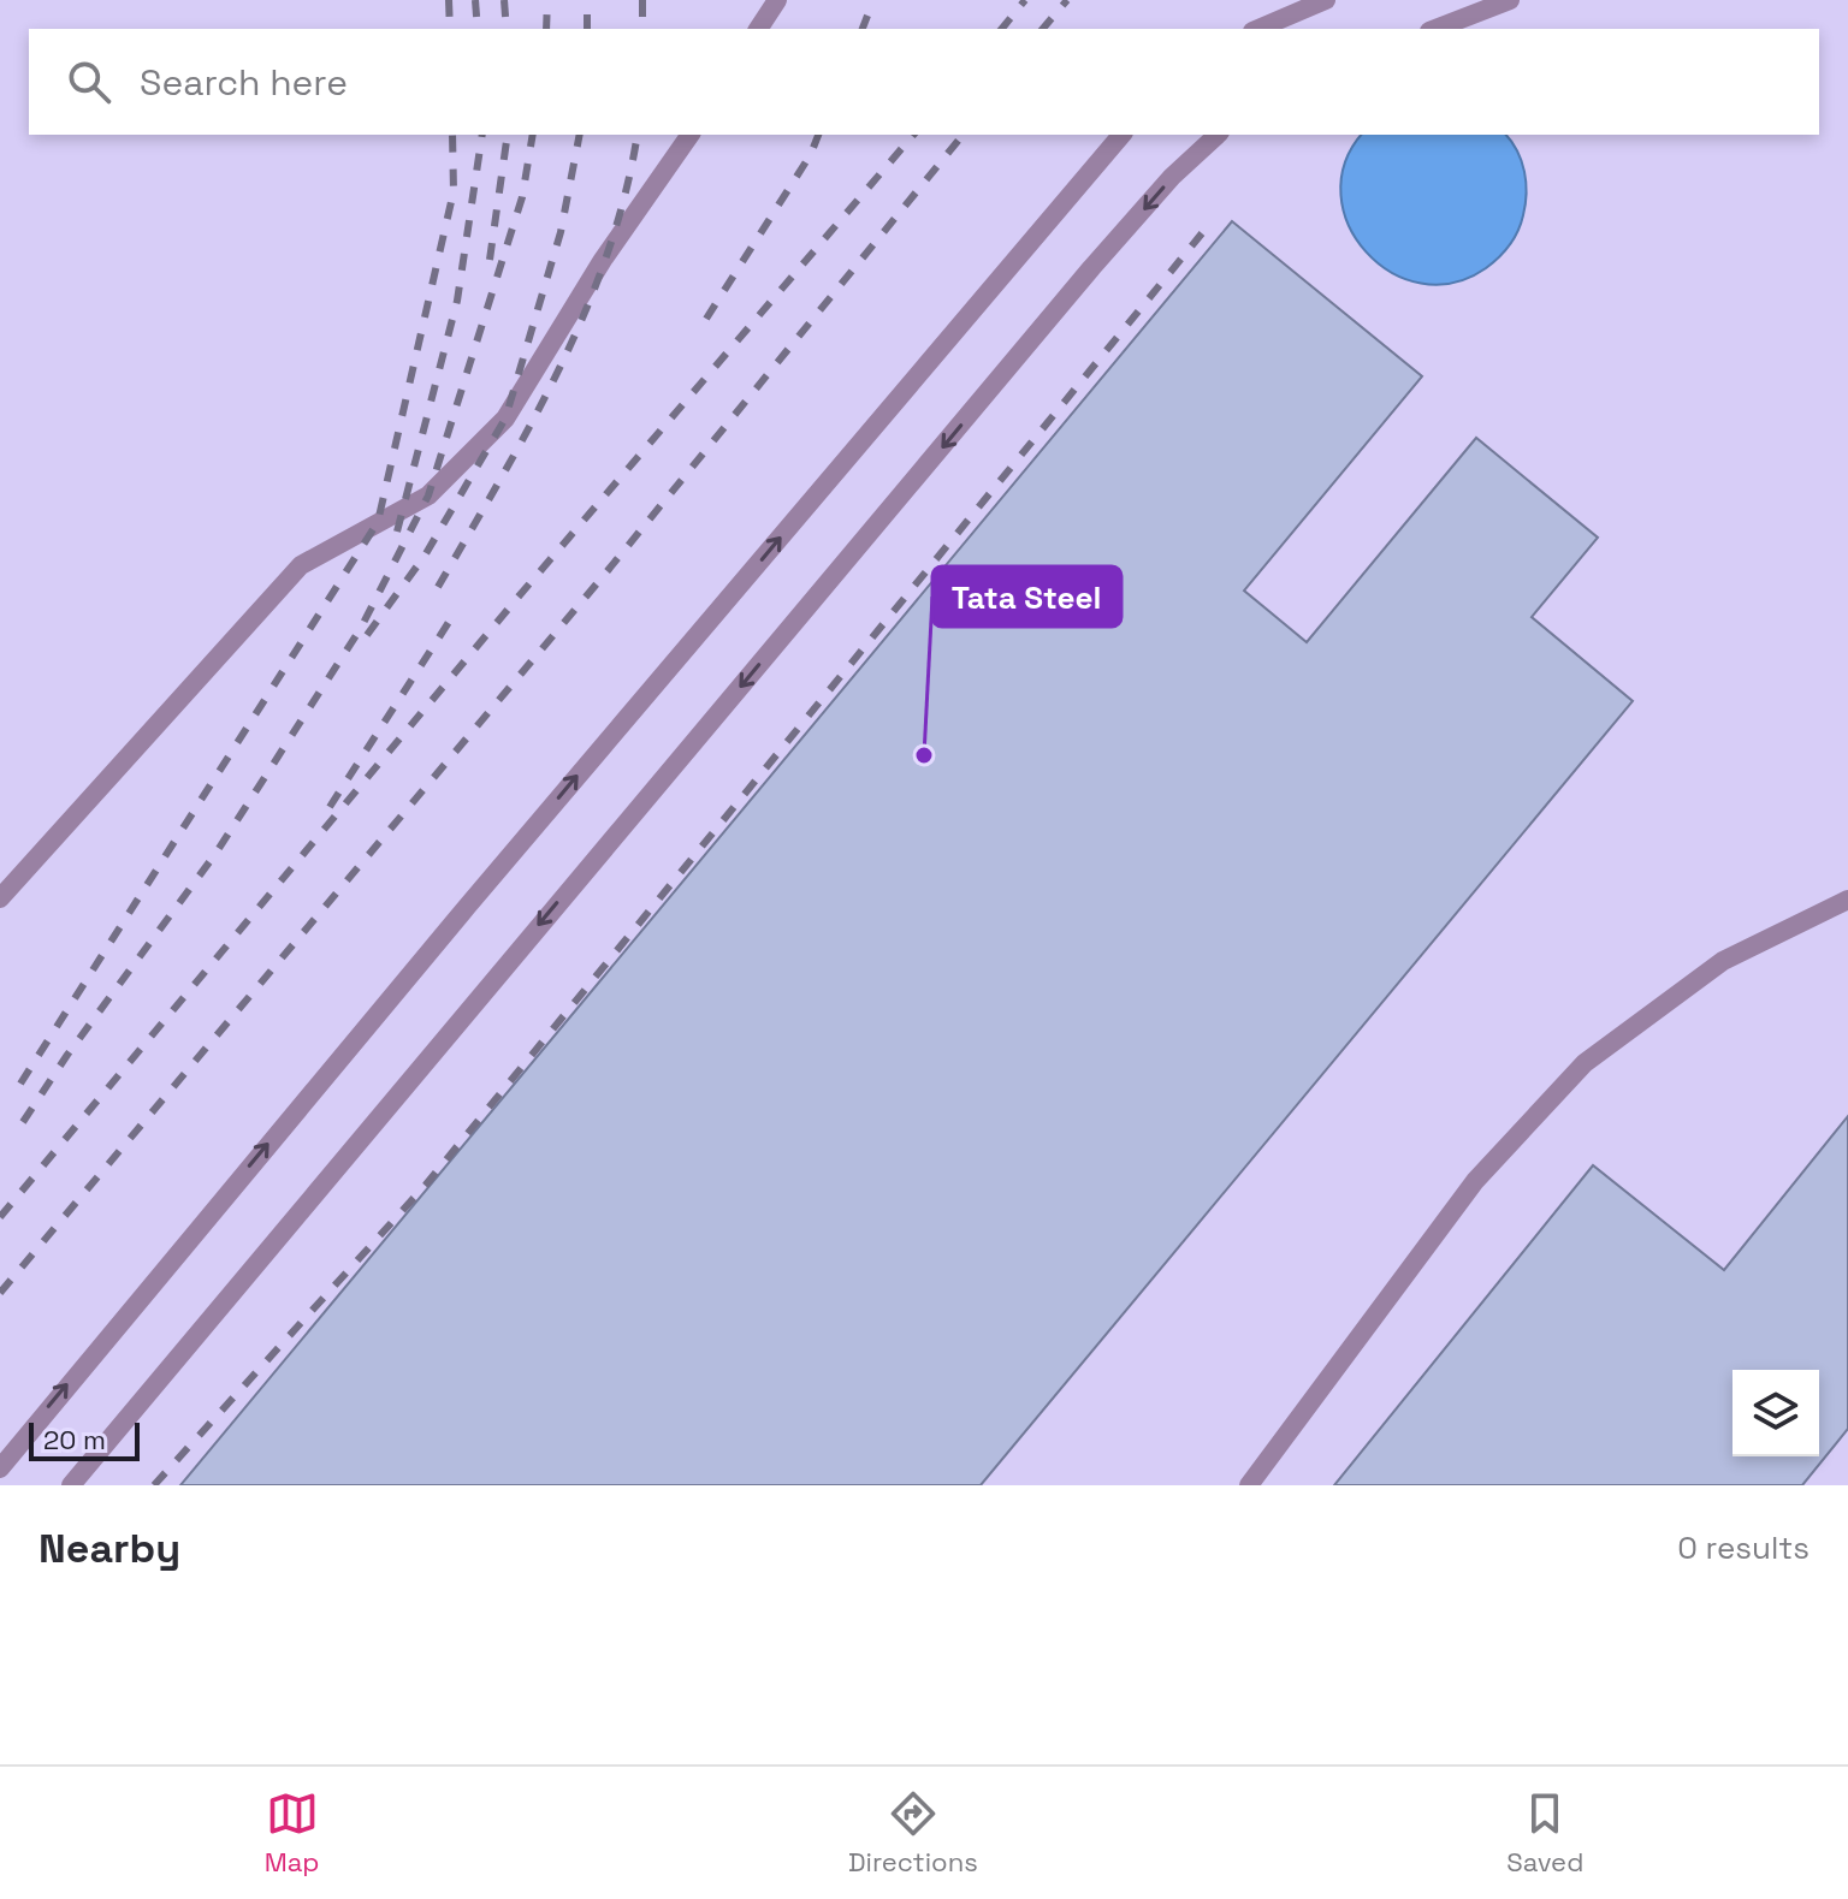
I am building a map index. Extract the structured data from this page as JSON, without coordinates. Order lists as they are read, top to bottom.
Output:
{
  "places": ["Tata Steel"],
  "scale_bar": "20 m",
  "page": {
    "search": "Search here",
    "scale": "20 m",
    "heading": ["Nearby", "0 results"],
    "nav": ["Map", "Directions", "Saved"]
  }
}
